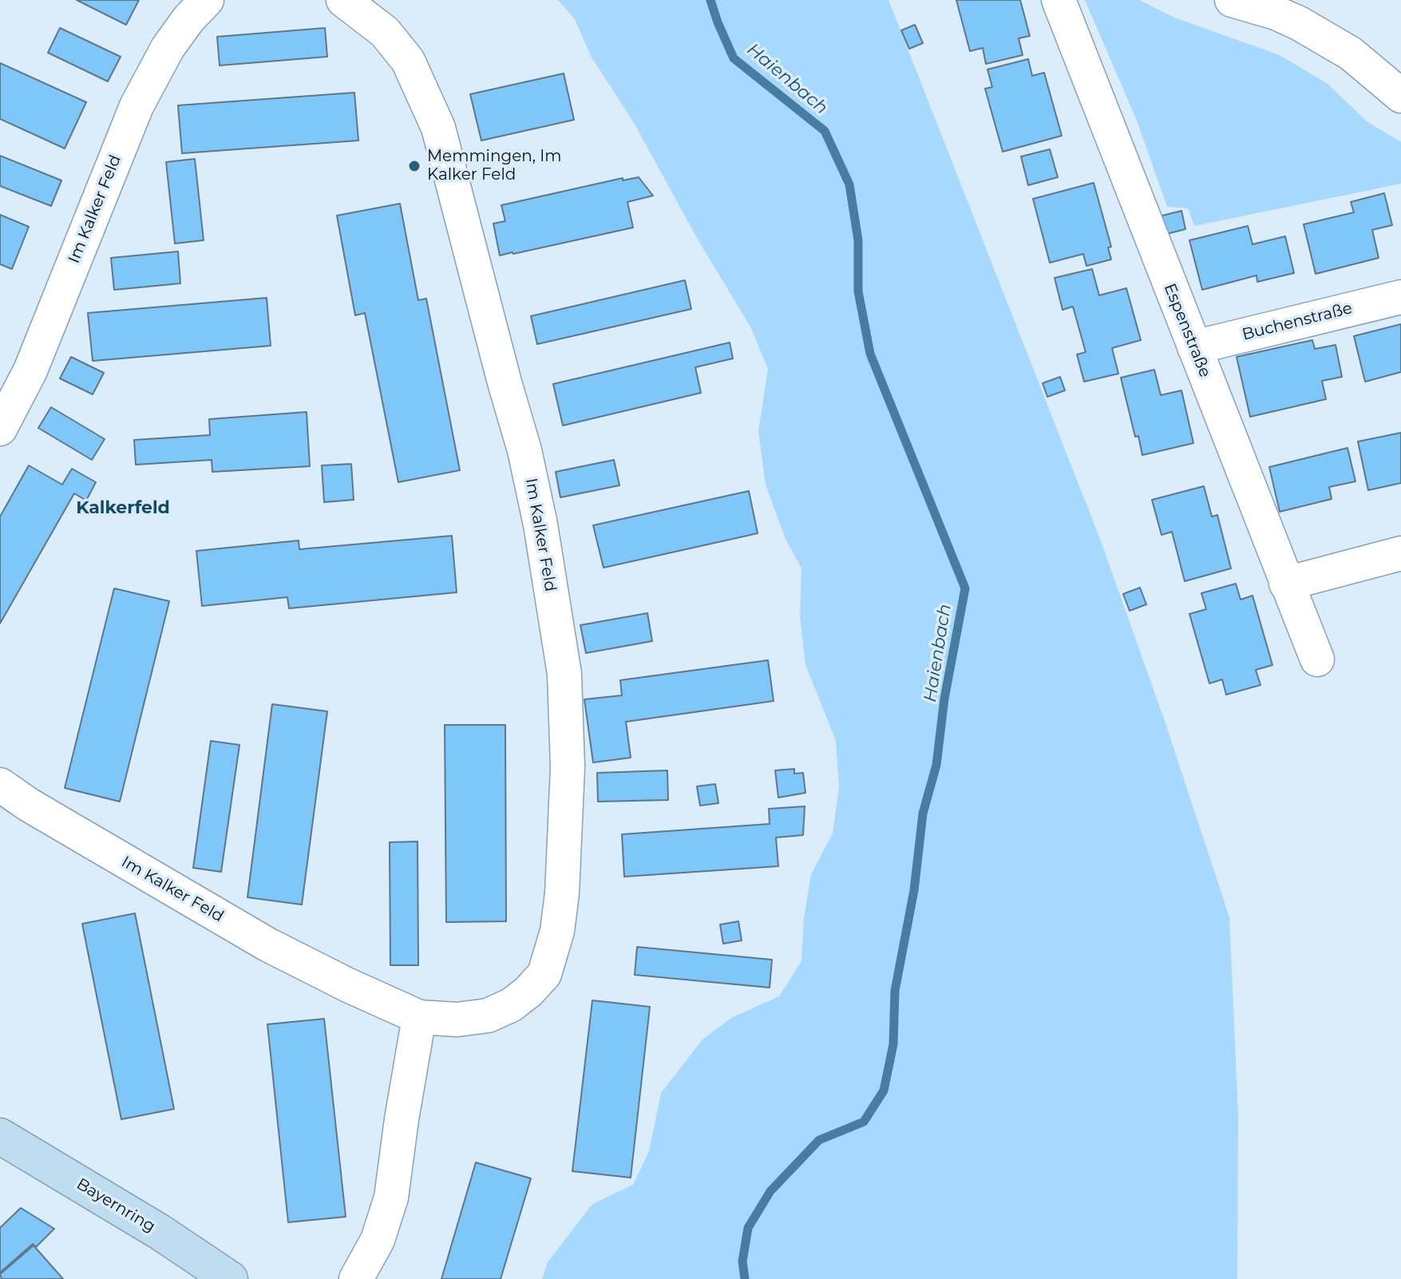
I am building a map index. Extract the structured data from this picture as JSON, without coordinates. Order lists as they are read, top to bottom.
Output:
{
  "streets": {
    "main road": ["Bayernring"],
    "street": ["Im Kalker Feld", "Buchenstraße", "Espenstraße"]
  },
  "crossings": [
    ["Buchenstraße", "Espenstraße"]
  ],
  "districts": ["Kalkerfeld"],
  "water": ["Haienbach"],
  "places": ["Memmingen, Im Kalker Feld"]
}
